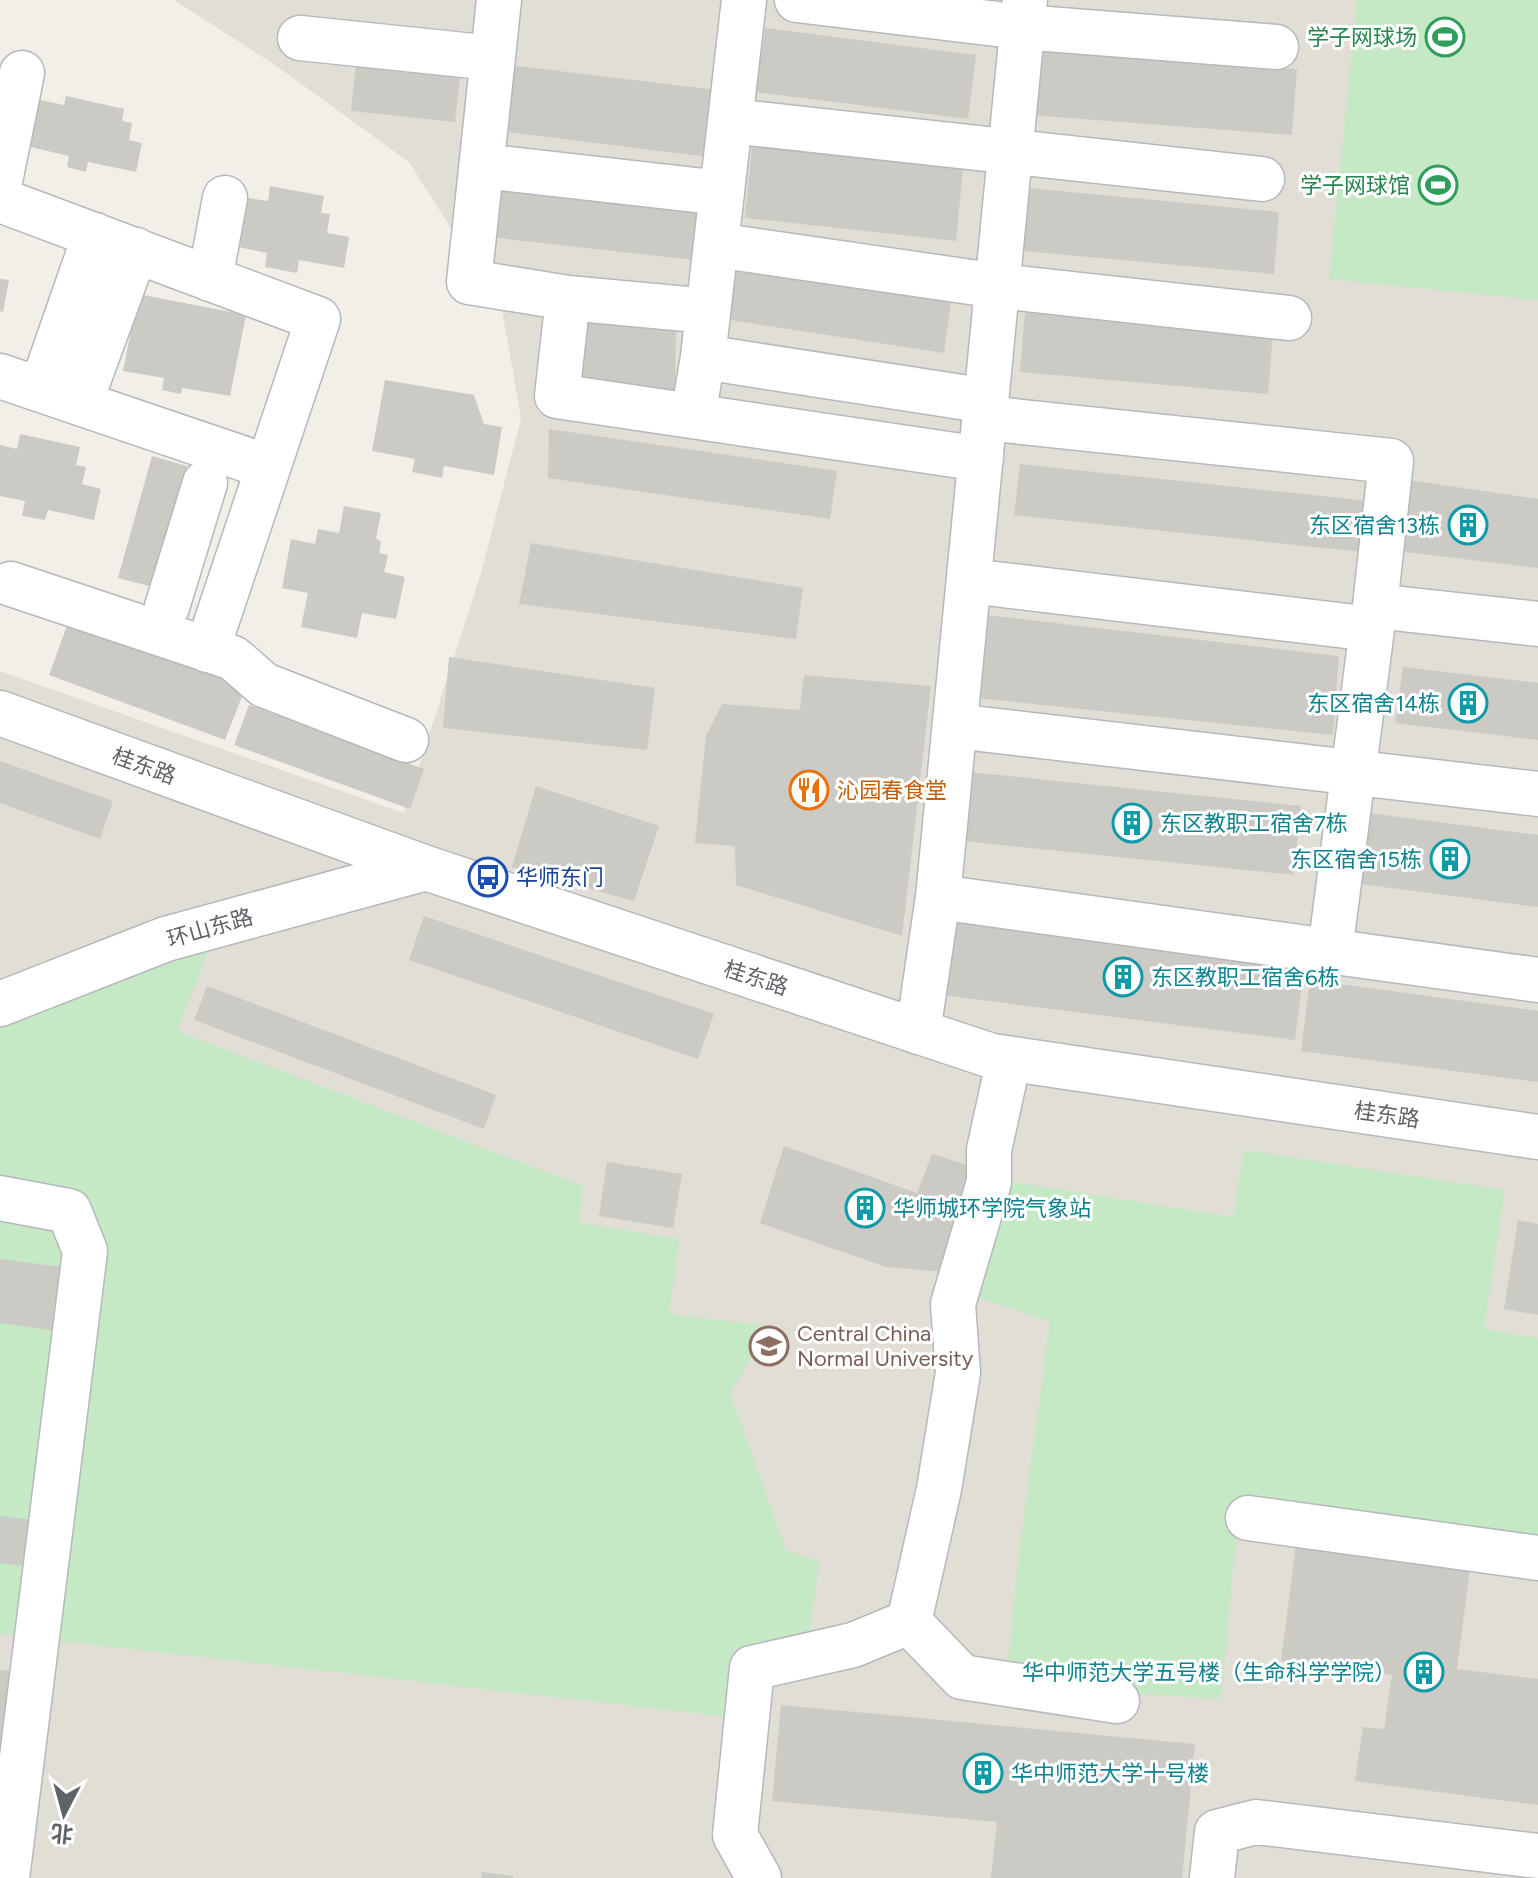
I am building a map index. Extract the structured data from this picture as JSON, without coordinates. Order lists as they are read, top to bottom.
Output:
{
  "streets": {
    "street": ["桂东路", "环山东路"]
  },
  "crossings": [
    ["桂东路", "环山东路"]
  ],
  "places": {
    "sports": ["学子网球场", "学子网球馆"],
    "building": [
      "东区宿舍13栋",
      "东区宿舍14栋",
      "东区教职工宿舍7栋",
      "东区宿舍15栋",
      "东区教职工宿舍6栋",
      "华师城环学院气象站",
      "华中师范大学五号楼（生命科学学院）",
      "华中师范大学十号楼"
    ],
    "restaurant": ["沁园春食堂"],
    "bus stop": ["华师东门"],
    "school or university": ["Central China Normal University"]
  },
  "north": "bottom"
}
